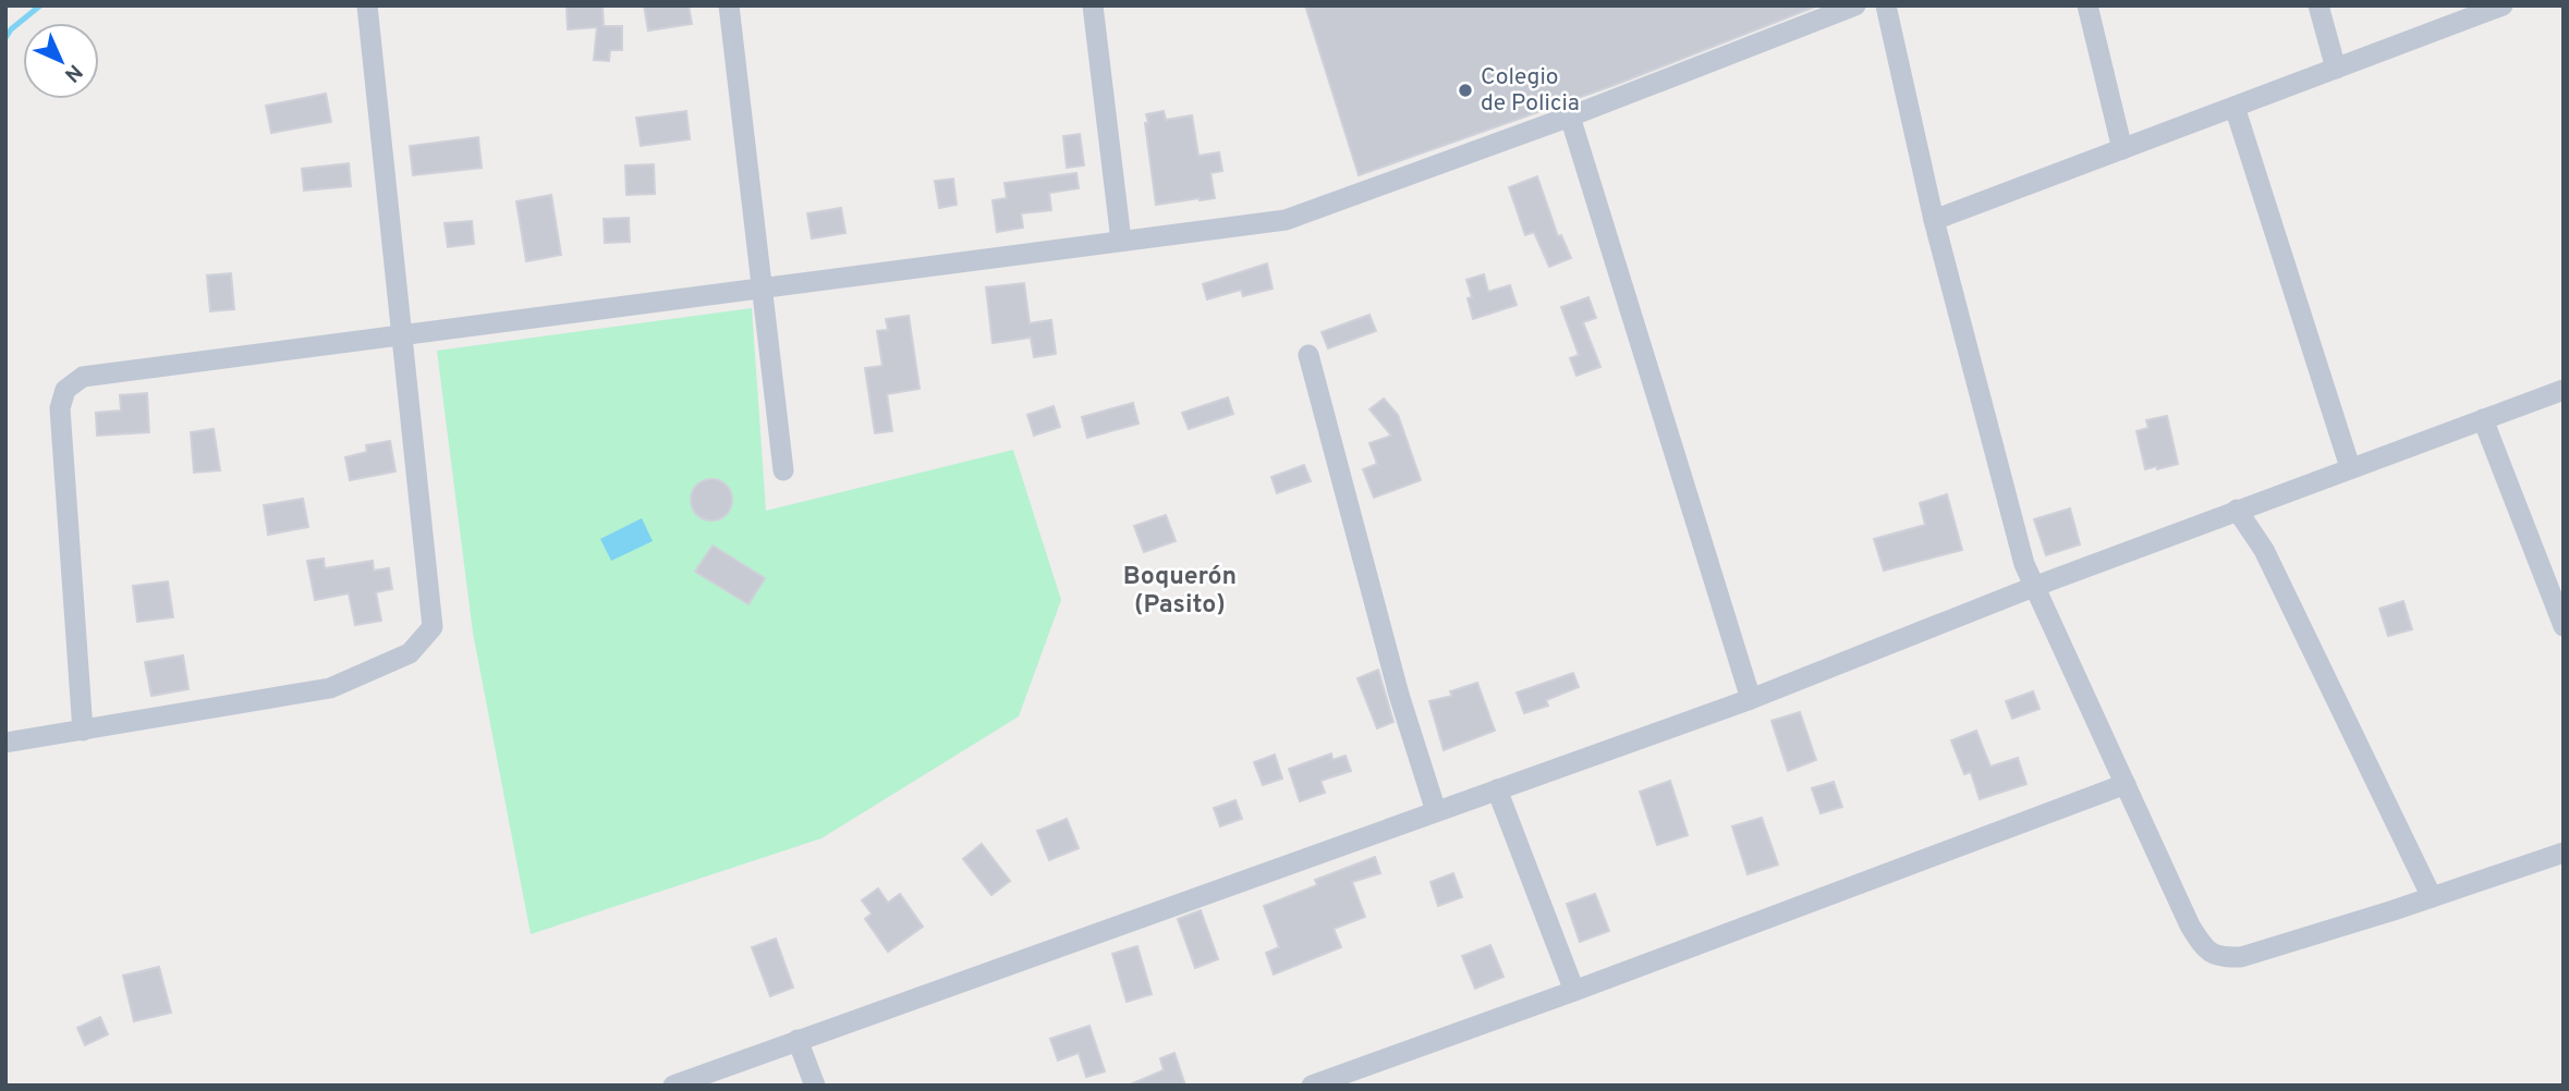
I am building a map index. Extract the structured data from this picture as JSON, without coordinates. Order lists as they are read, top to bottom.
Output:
{
  "districts": ["Boquerón (Pasito)"],
  "places": ["Colegio de Policia"],
  "north": "bottom right"
}
